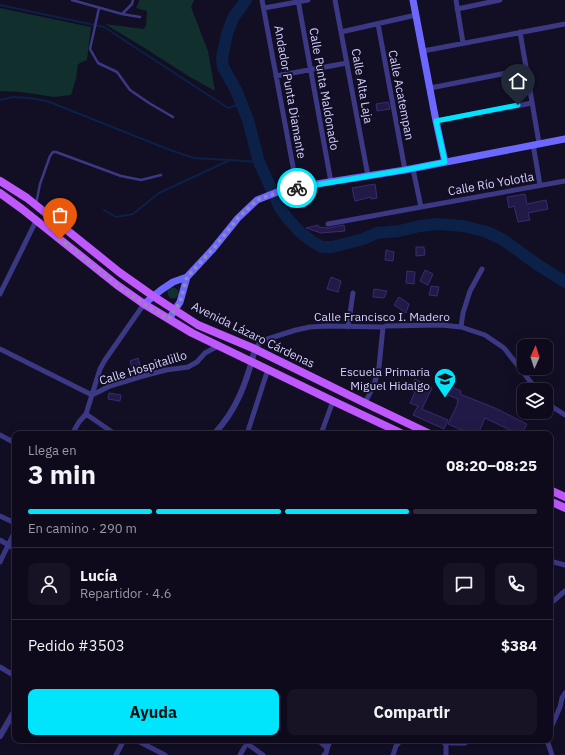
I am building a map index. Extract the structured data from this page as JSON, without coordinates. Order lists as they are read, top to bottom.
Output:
{
  "streets": {
    "main road": ["Avenida Lázaro Cárdenas"],
    "street": [
      "Calle Alta Laja",
      "Calle Punta Maldonado",
      "Andador Punta Diamante",
      "Calle Acatempan",
      "Calle Río Yolotla",
      "Calle Francisco I. Madero",
      "Calle Hospitalillo"
    ]
  },
  "crossings": [
    ["Calle Francisco I. Madero", "Avenida Lázaro Cárdenas"],
    ["Avenida Lázaro Cárdenas", "Calle Hospitalillo"]
  ],
  "places": {
    "school or university": ["Escuela Primaria Miguel Hidalgo"]
  },
  "north": "top",
  "page": {
    "heading": ["3 min", "Llega en", "08:20–08:25"],
    "panel": [
      "Lucía",
      "Repartidor · 4.6",
      "Pedido #3503",
      "$384"
    ],
    "bar": "En camino · 290 m",
    "buttons": ["Ayuda", "Compartir"]
  }
}
